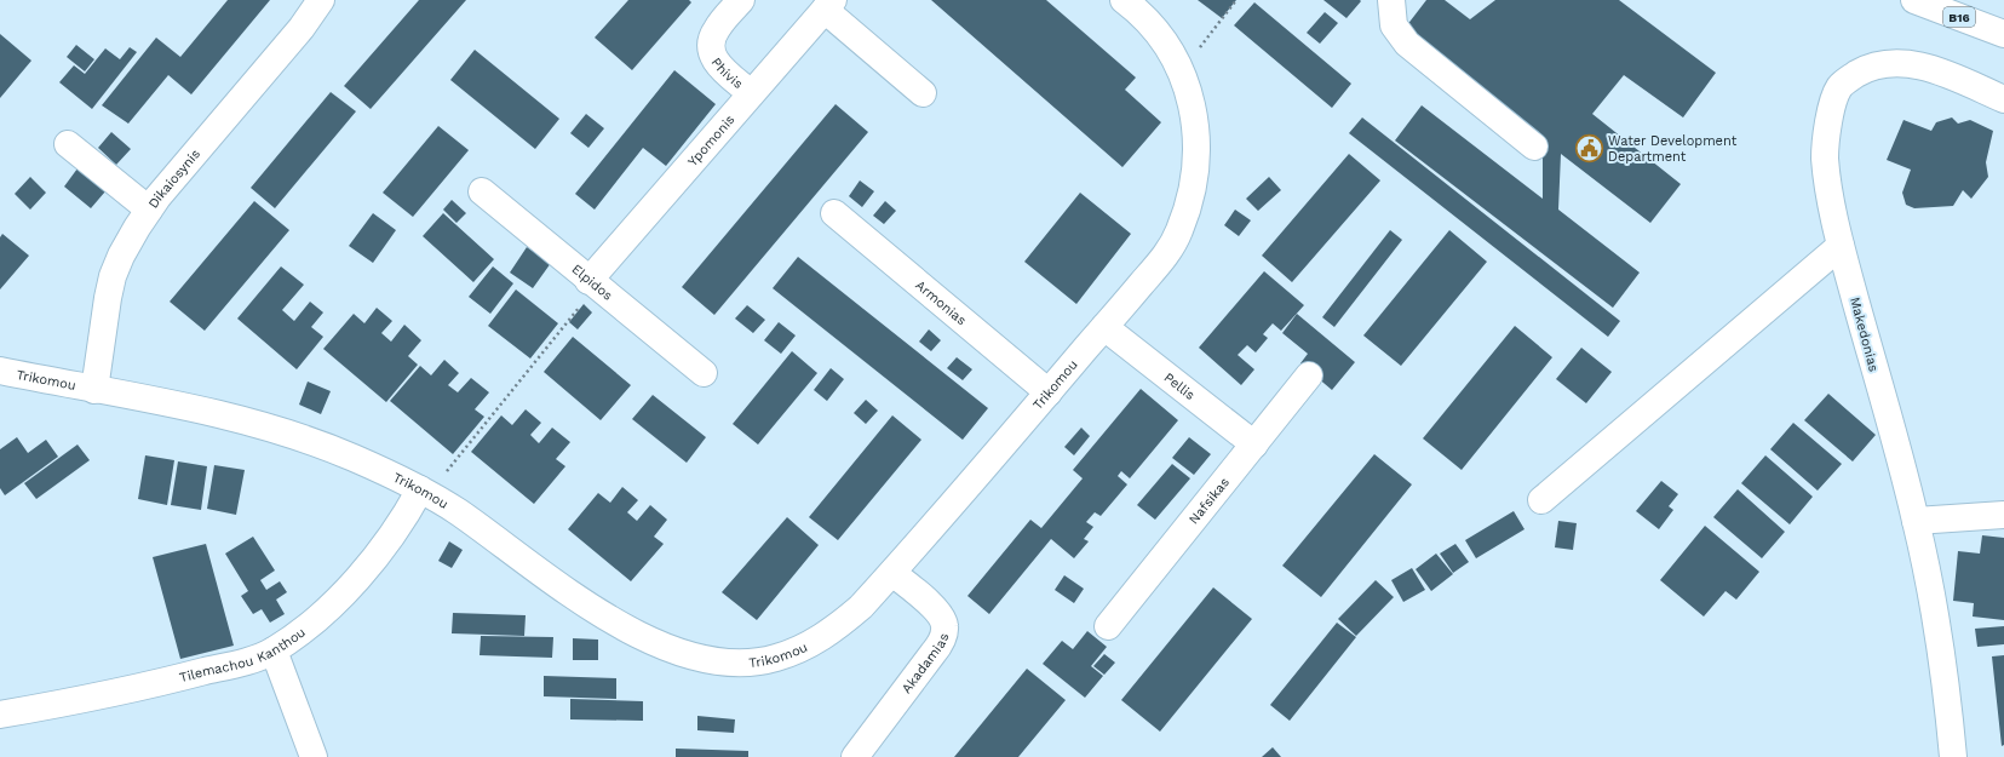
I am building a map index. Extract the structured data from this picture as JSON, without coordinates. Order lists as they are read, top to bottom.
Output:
{
  "streets": {
    "street": [
      "B16",
      "Phivis",
      "Ypomonis",
      "Dikaiosynis",
      "Elpidos",
      "Armonias",
      "Makedonias",
      "Trikomou",
      "Pellis",
      "Nafsikas",
      "Tilemachou Kanthou",
      "Akadamias"
    ]
  },
  "crossings": [
    ["Phivis", "Ypomonis"],
    ["Ypomonis", "Elpidos"],
    ["Dikaiosynis", "Trikomou"],
    ["Armonias", "Trikomou"],
    ["Trikomou", "Pellis"],
    ["Trikomou", "Tilemachou Kanthou"],
    ["Trikomou", "Akadamias"],
    ["Pellis", "Nafsikas"]
  ],
  "places": {
    "public building": ["Water Development Department"]
  }
}
